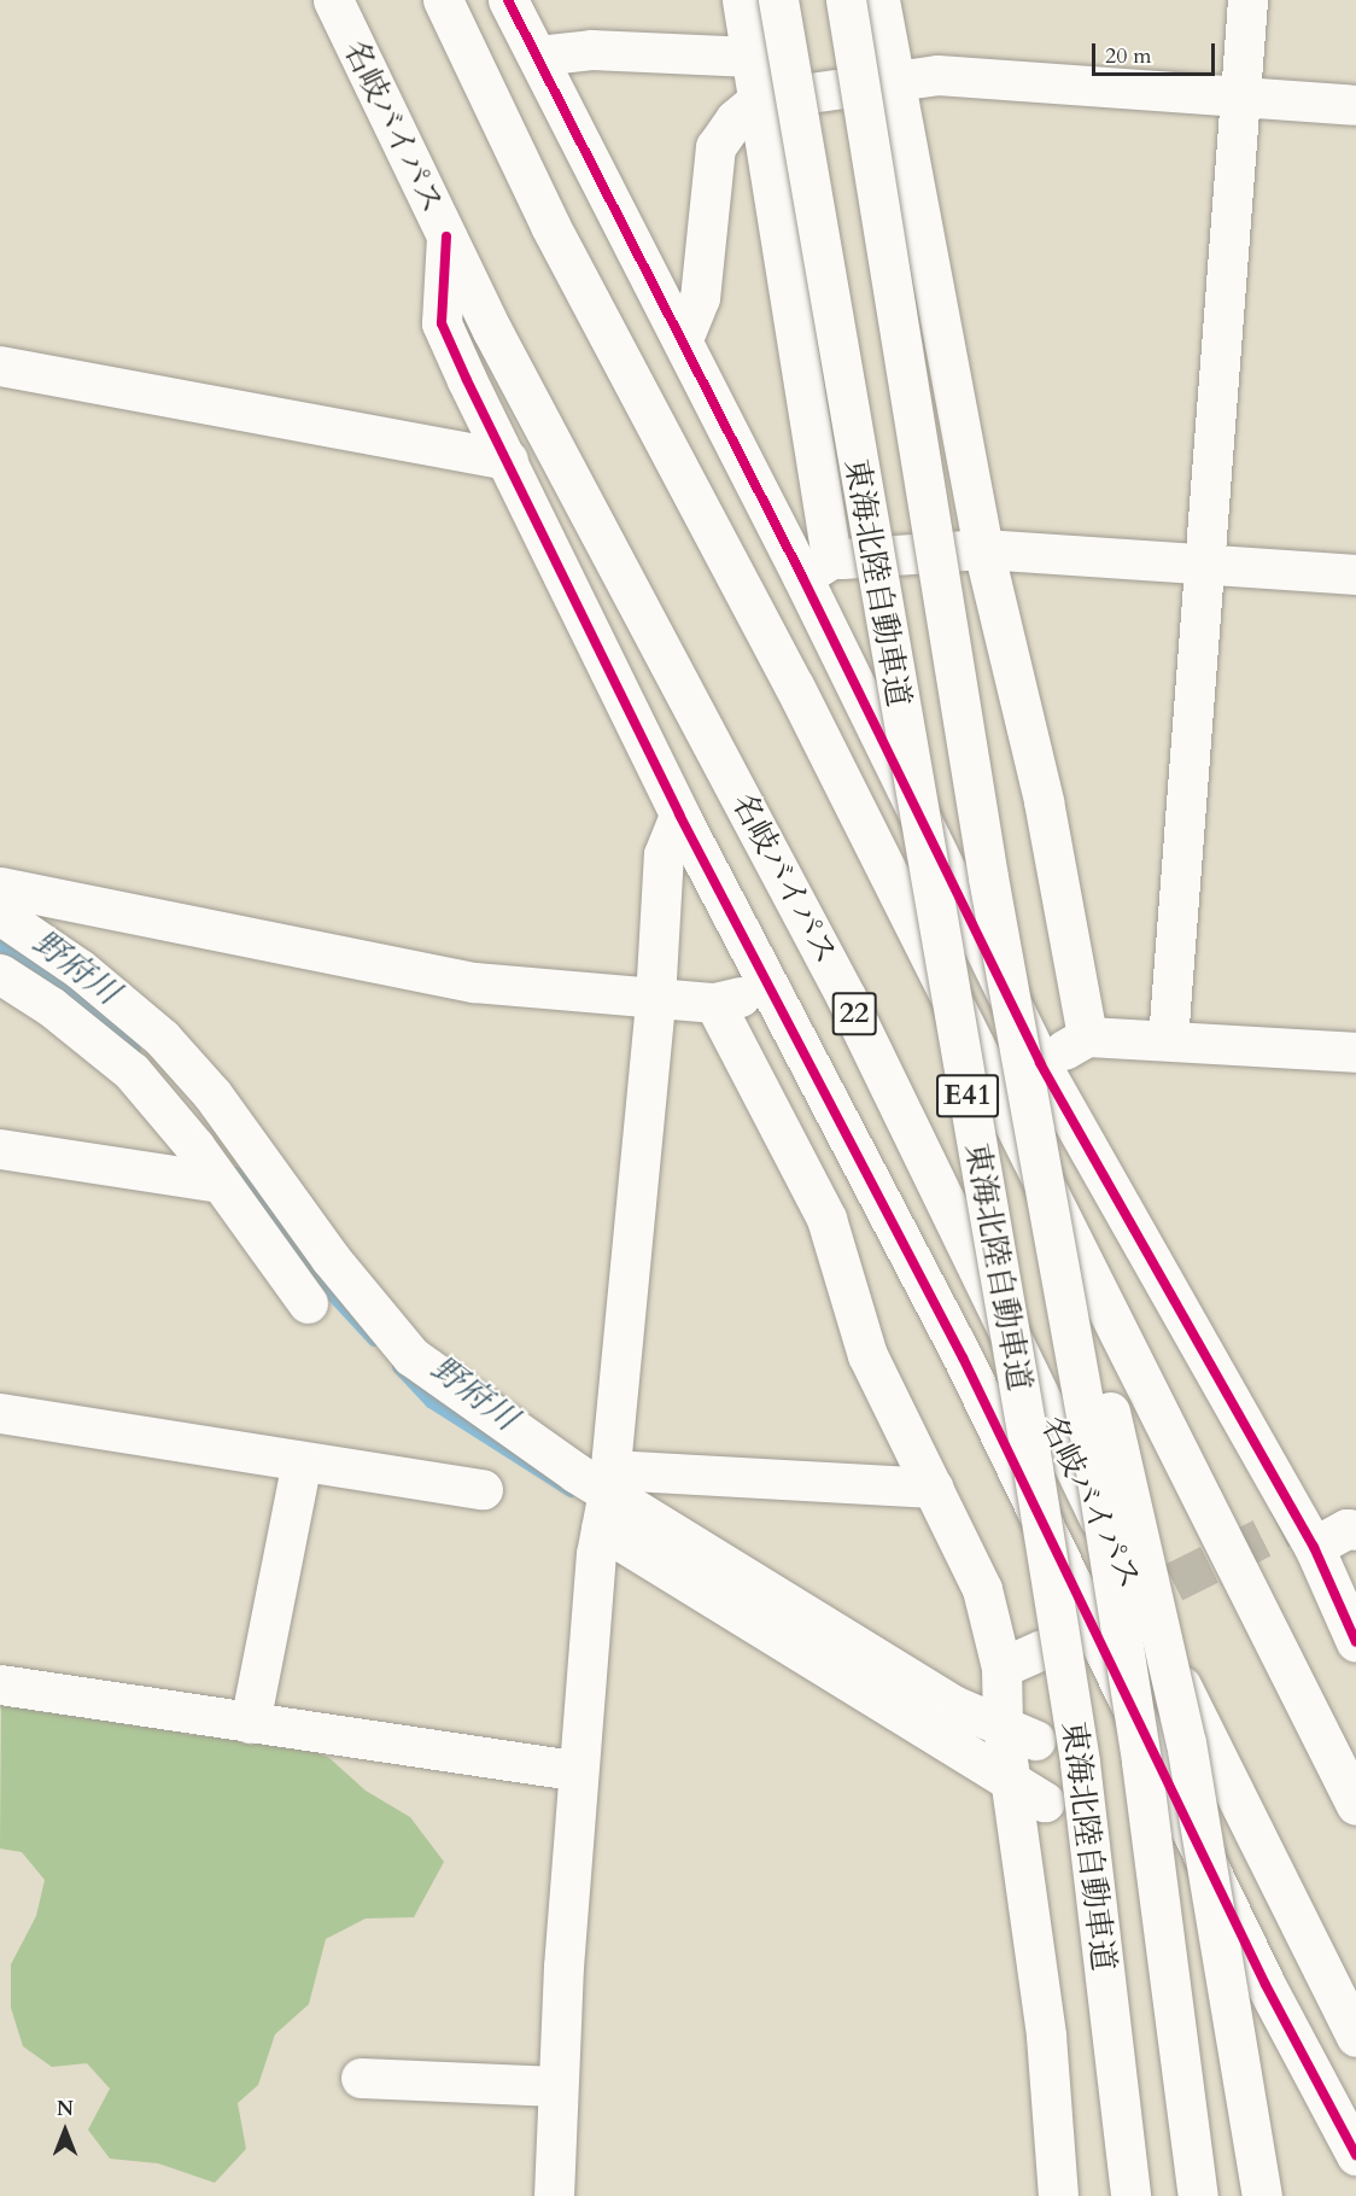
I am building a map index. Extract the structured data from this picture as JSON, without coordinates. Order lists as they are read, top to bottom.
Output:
{
  "streets": {
    "main road": [
      "名岐バイパス",
      "東海北陸自動車道",
      "22",
      "E41"
    ]
  },
  "water": ["野府川"],
  "scale_bar": "20 m",
  "north": "top"
}
